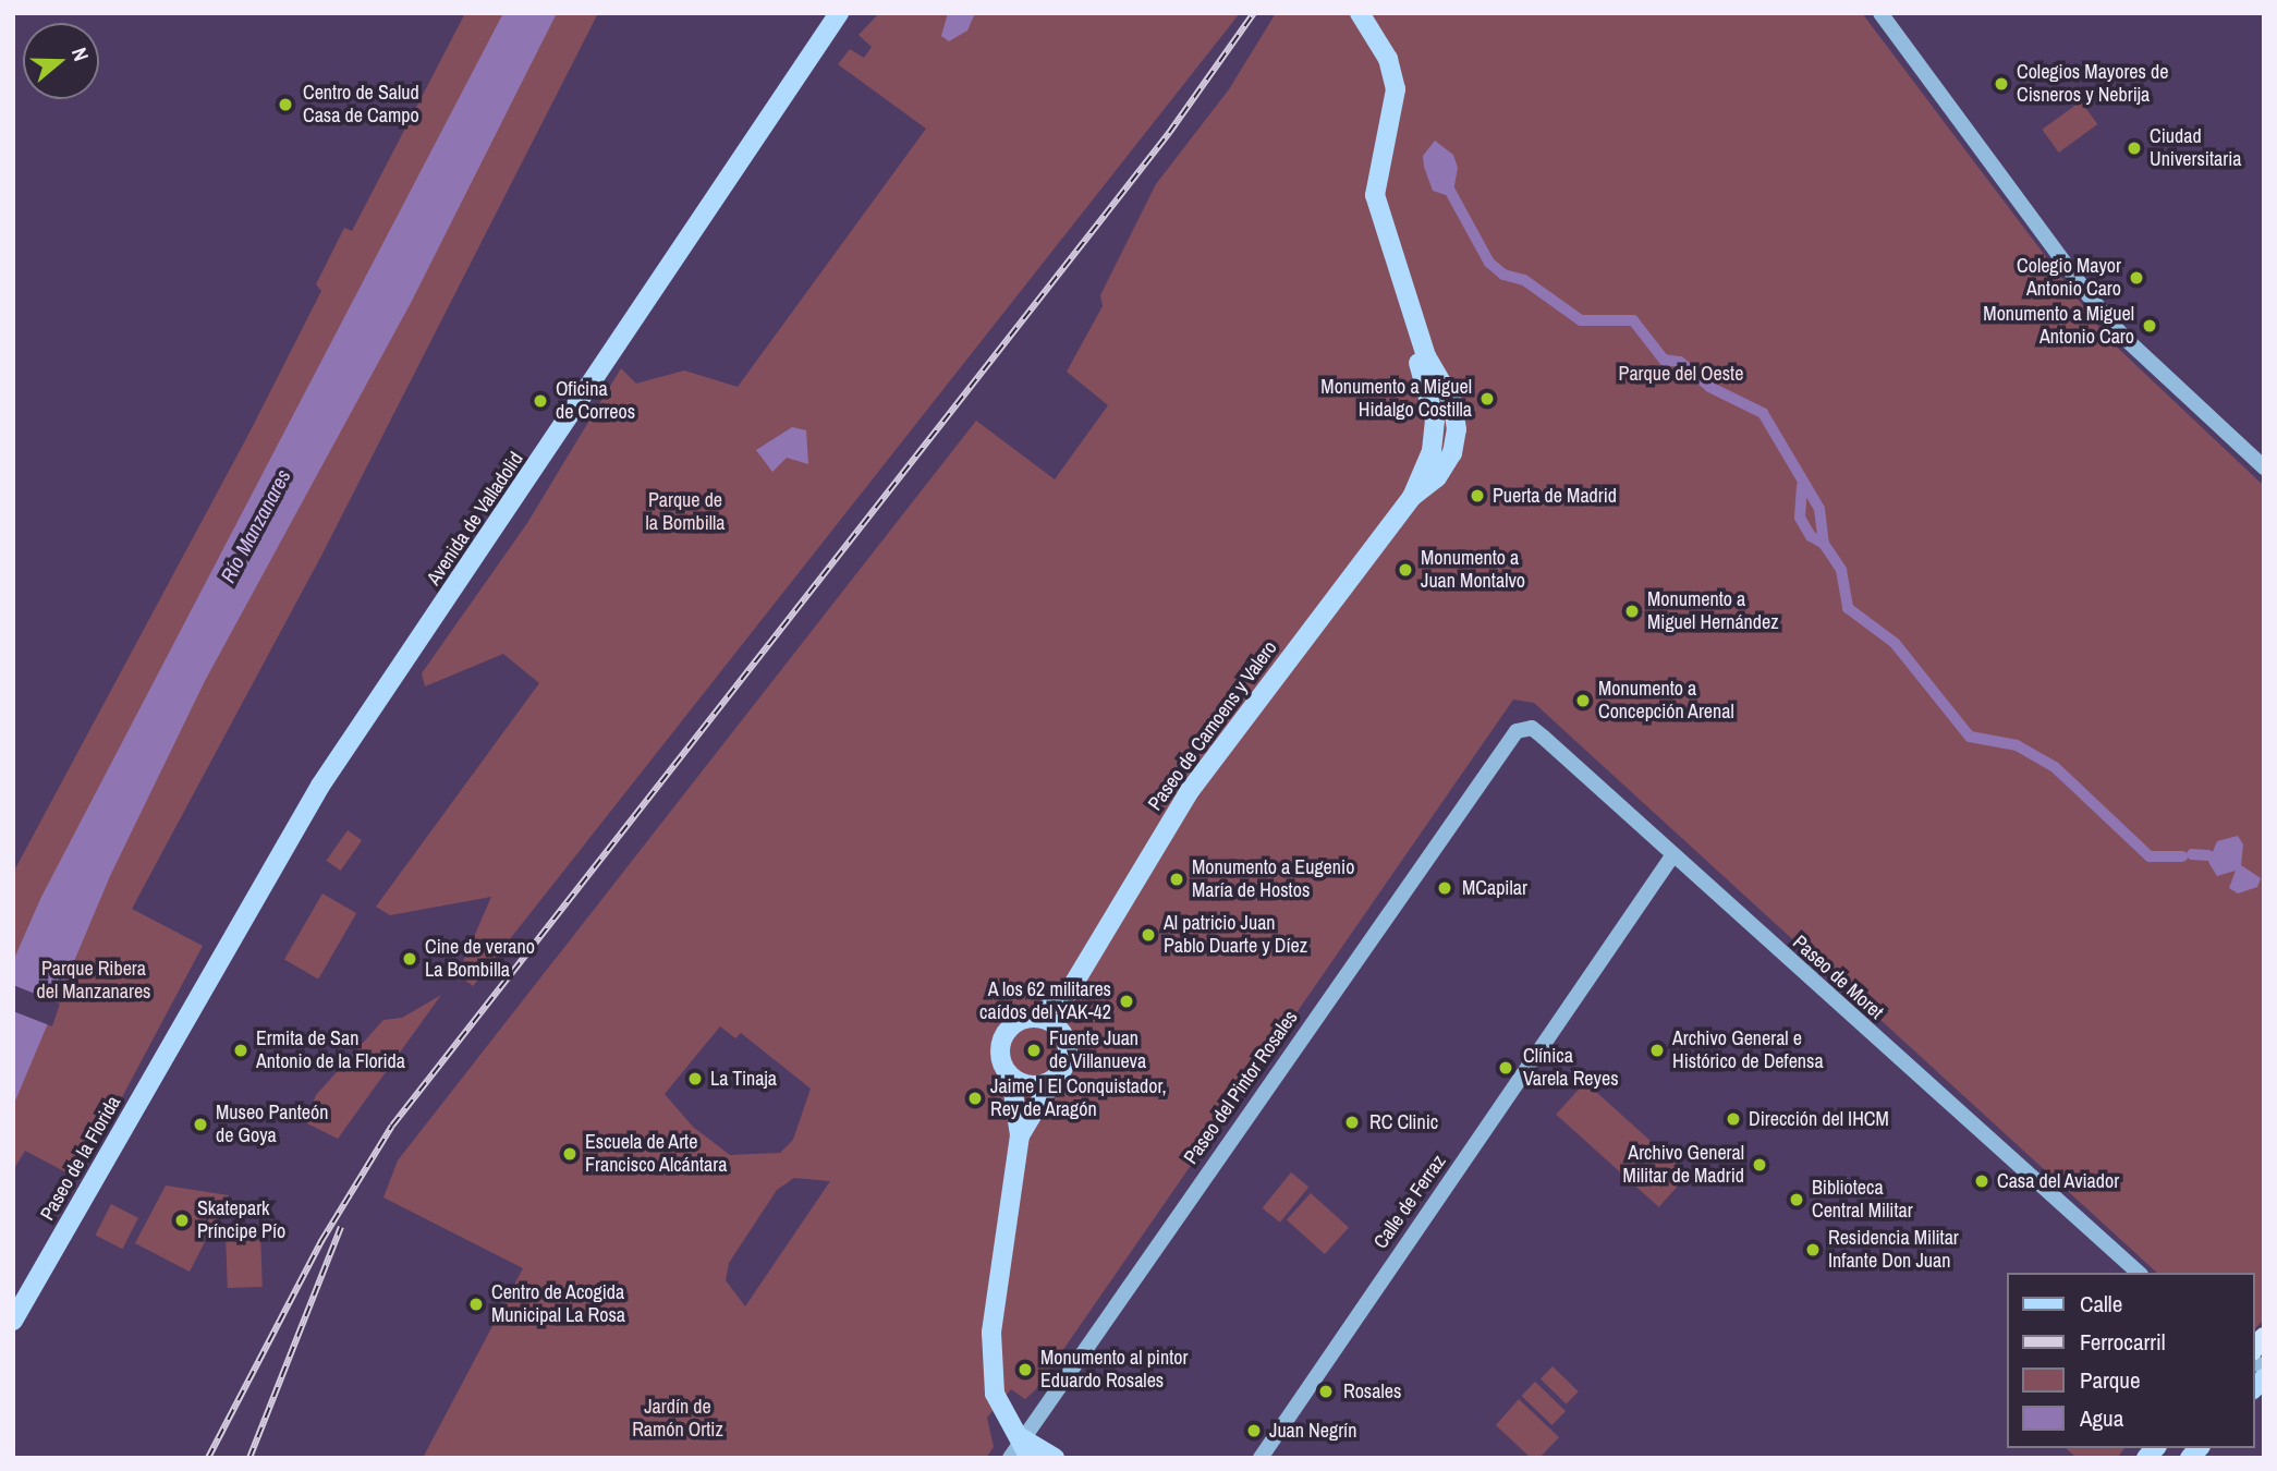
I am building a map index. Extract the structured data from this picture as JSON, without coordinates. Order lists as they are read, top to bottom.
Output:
{
  "streets": {
    "main road": [
      "Avenida de Valladolid",
      "Paseo de Camoens y Valero",
      "Paseo de Moret",
      "Paseo del Pintor Rosales",
      "Paseo de la Florida",
      "Calle de Ferraz"
    ]
  },
  "crossings": [
    ["Avenida de Valladolid", "Paseo de la Florida"],
    ["Paseo de Moret", "Paseo del Pintor Rosales"],
    ["Paseo de Moret", "Calle de Ferraz"]
  ],
  "water": ["Río Manzanares"],
  "parks": [
    "Parque del Oeste",
    "Parque de la Bombilla",
    "Parque Ribera del Manzanares",
    "Jardín de Ramón Ortiz"
  ],
  "places": [
    "Colegios Mayores de Cisneros y Nebrija",
    "Centro de Salud Casa de Campo",
    "Ciudad Universitaria",
    "Colegio Mayor Antonio Caro",
    "Monumento a Miguel Antonio Caro",
    "Monumento a Miguel Hidalgo Costilla",
    "Oficina de Correos",
    "Puerta de Madrid",
    "Monumento a Juan Montalvo",
    "Monumento a Miguel Hernández",
    "Monumento a Concepción Arenal",
    "Monumento a Eugenio María de Hostos",
    "MCapilar",
    "Al patricio Juan Pablo Duarte y Díez",
    "Cine de verano La Bombilla",
    "A los 62 militares caídos del YAK-42",
    "Ermita de San Antonio de la Florida",
    "Fuente Juan de Villanueva",
    "Archivo General e Histórico de Defensa",
    "Clínica Varela Reyes",
    "La Tinaja",
    "Jaime I El Conquistador, Rey de Aragón",
    "Dirección del IHCM",
    "RC Clinic",
    "Museo Panteón de Goya",
    "Escuela de Arte Francisco Alcántara",
    "Archivo General Militar de Madrid",
    "Casa del Aviador",
    "Biblioteca Central Militar",
    "Skatepark Príncipe Pío",
    "Residencia Militar Infante Don Juan",
    "Centro de Acogida Municipal La Rosa",
    "Monumento al pintor Eduardo Rosales",
    "Rosales",
    "Juan Negrín"
  ],
  "legend": [
    "Calle",
    "Ferrocarril",
    "Parque",
    "Agua"
  ],
  "north": "right"
}
